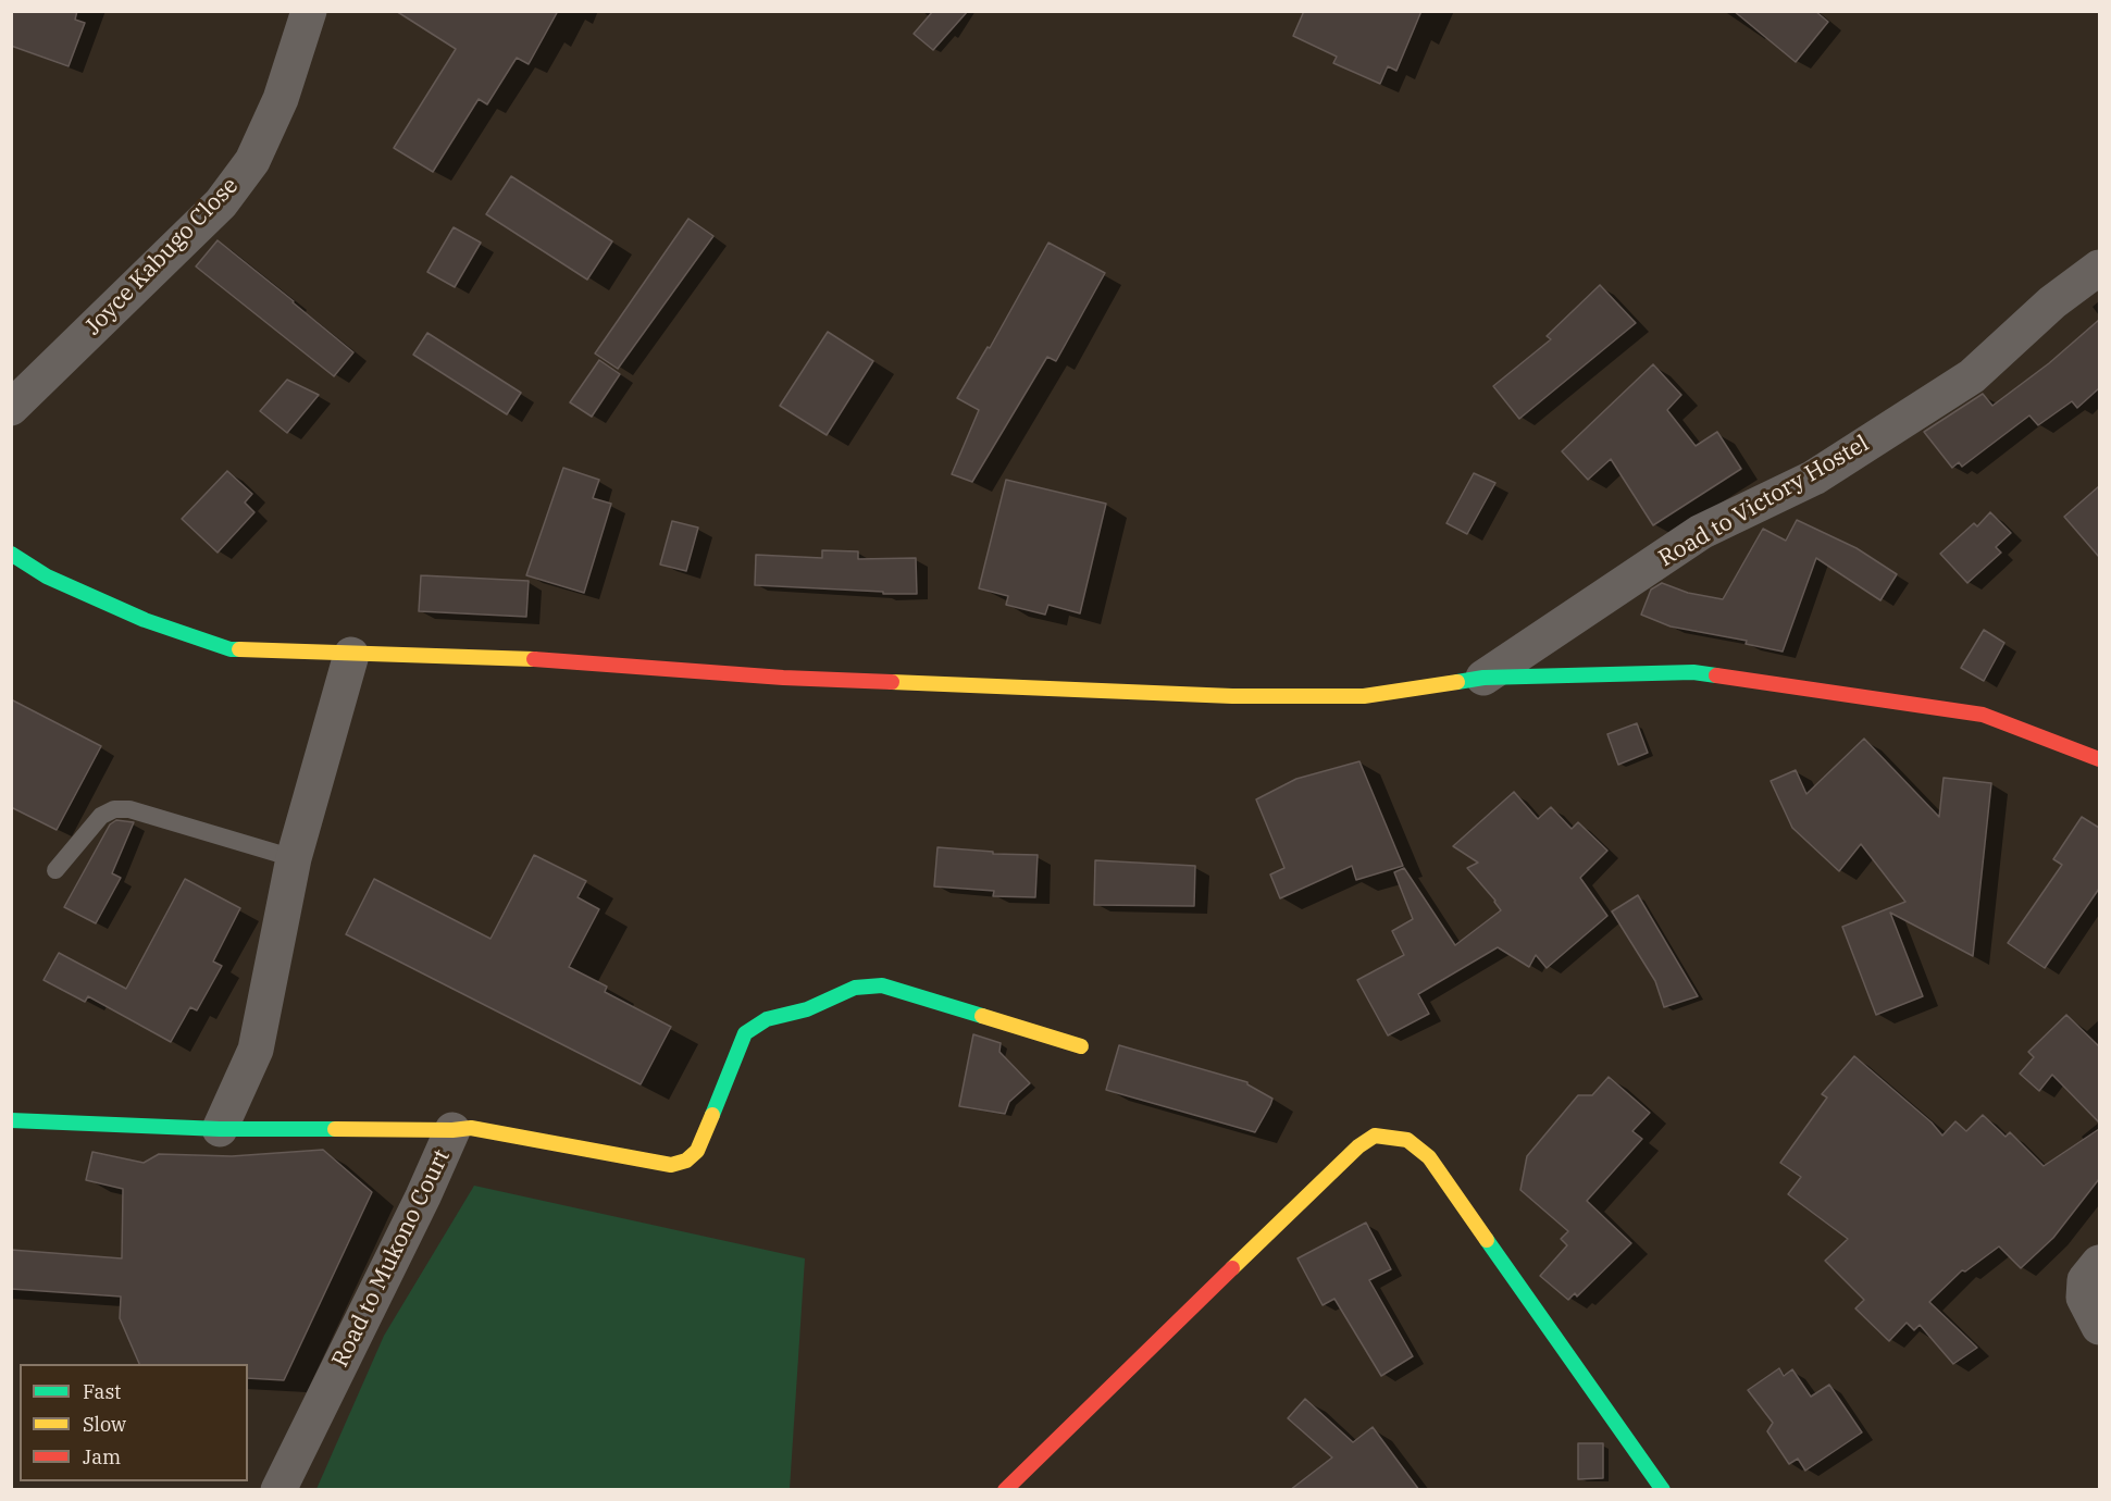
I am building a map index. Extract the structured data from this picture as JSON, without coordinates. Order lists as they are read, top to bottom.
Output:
{
  "streets": {
    "street": ["Joyce Kabugo Close", "Road to Victory Hostel", "Road to Mukono Court"]
  },
  "legend": ["Fast", "Slow", "Jam"]
}
